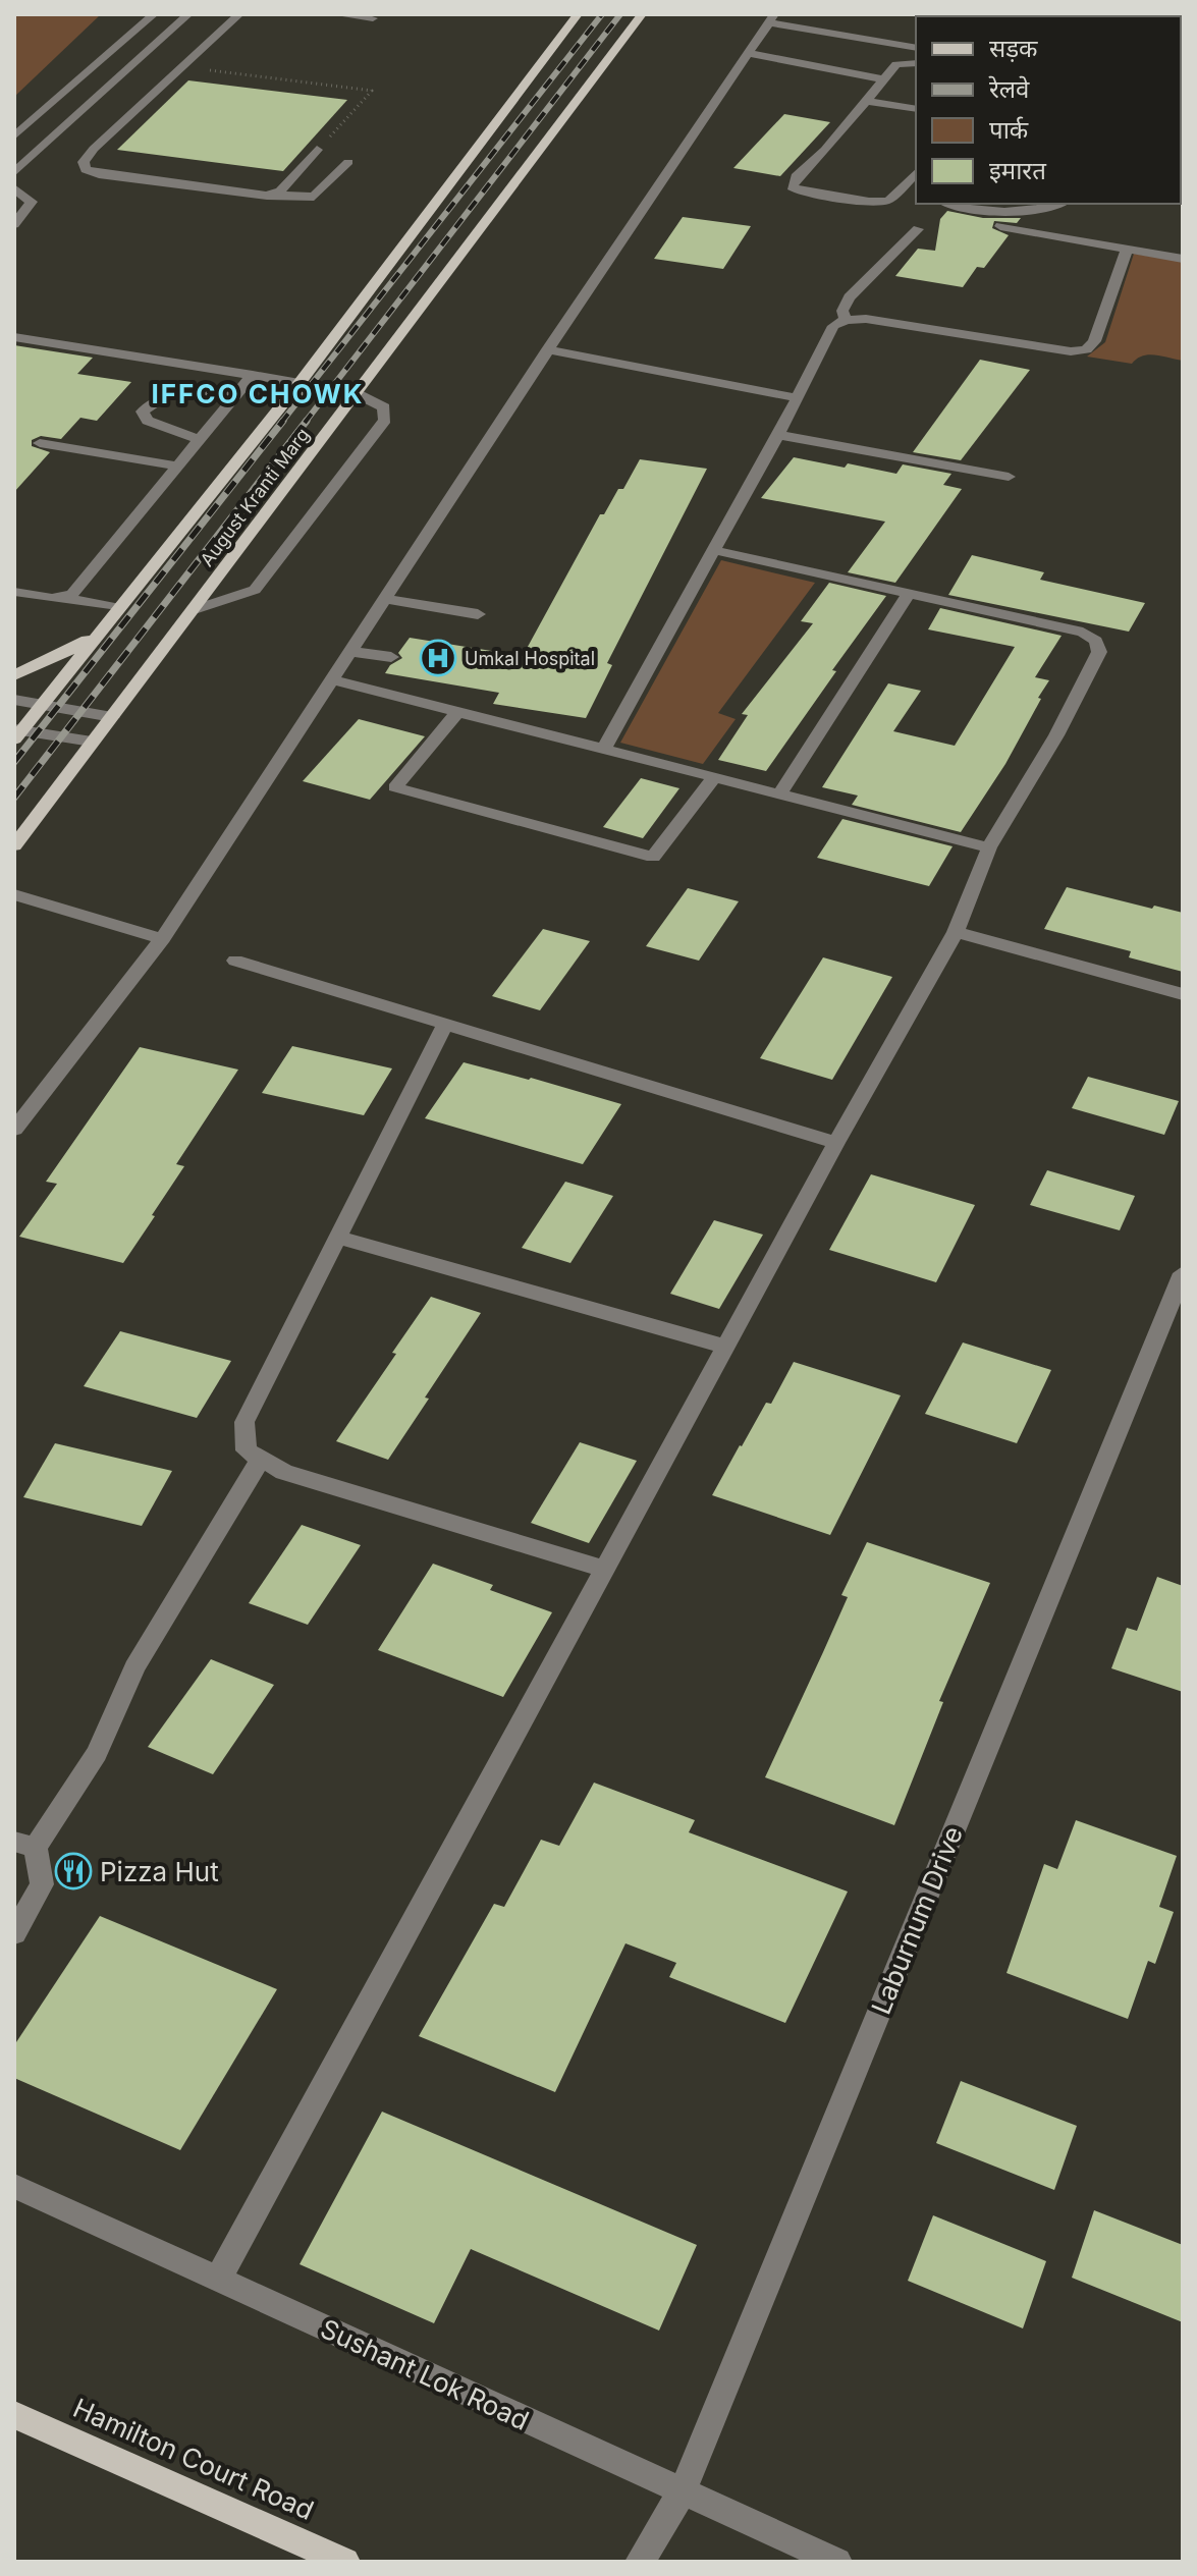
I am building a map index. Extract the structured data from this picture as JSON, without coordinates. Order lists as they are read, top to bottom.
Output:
{
  "streets": {
    "main road": ["August Kranti Marg", "Hamilton Court Road"],
    "street": ["Laburnum Drive", "Sushant Lok Road"]
  },
  "crossings": [
    ["Laburnum Drive", "Sushant Lok Road"]
  ],
  "districts": ["IFFCO CHOWK"],
  "places": {
    "hospital": ["Umkal Hospital"],
    "restaurant": ["Pizza Hut"]
  },
  "legend": [
    "सड़क",
    "रेलवे",
    "पार्क",
    "इमारत"
  ]
}
